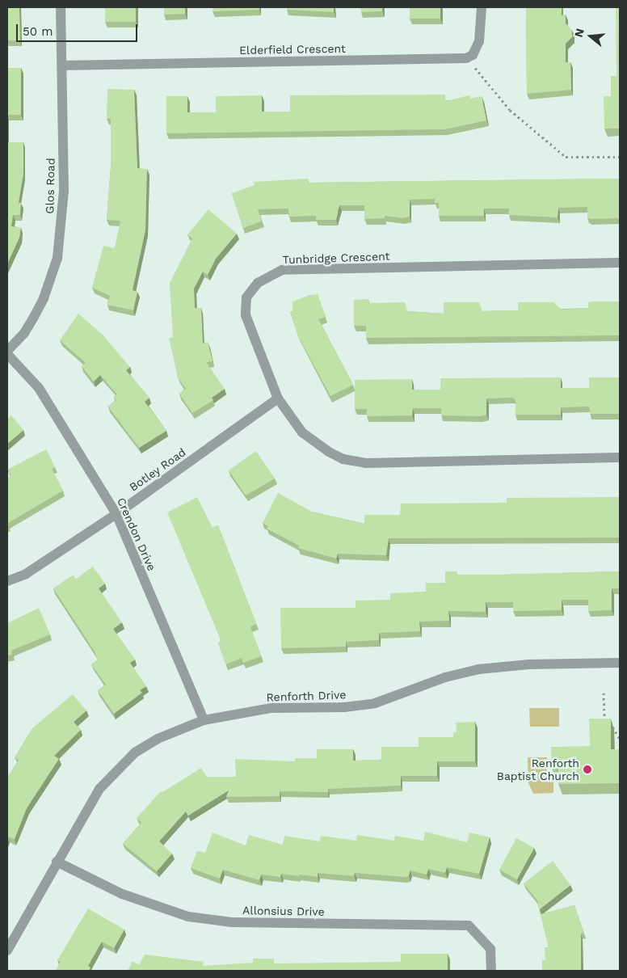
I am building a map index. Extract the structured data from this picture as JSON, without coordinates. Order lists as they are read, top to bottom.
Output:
{
  "streets": {
    "street": [
      "Elderfield Crescent",
      "Glos Road",
      "Tunbridge Crescent",
      "Botley Road",
      "Crendon Drive",
      "Renforth Drive",
      "Allonsius Drive"
    ]
  },
  "crossings": [
    ["Elderfield Crescent", "Glos Road"],
    ["Glos Road", "Crendon Drive"],
    ["Tunbridge Crescent", "Botley Road"],
    ["Botley Road", "Crendon Drive"],
    ["Crendon Drive", "Renforth Drive"],
    ["Renforth Drive", "Allonsius Drive"]
  ],
  "places": ["Renforth Baptist Church"],
  "scale_bar": "50 m",
  "north": "left"
}
